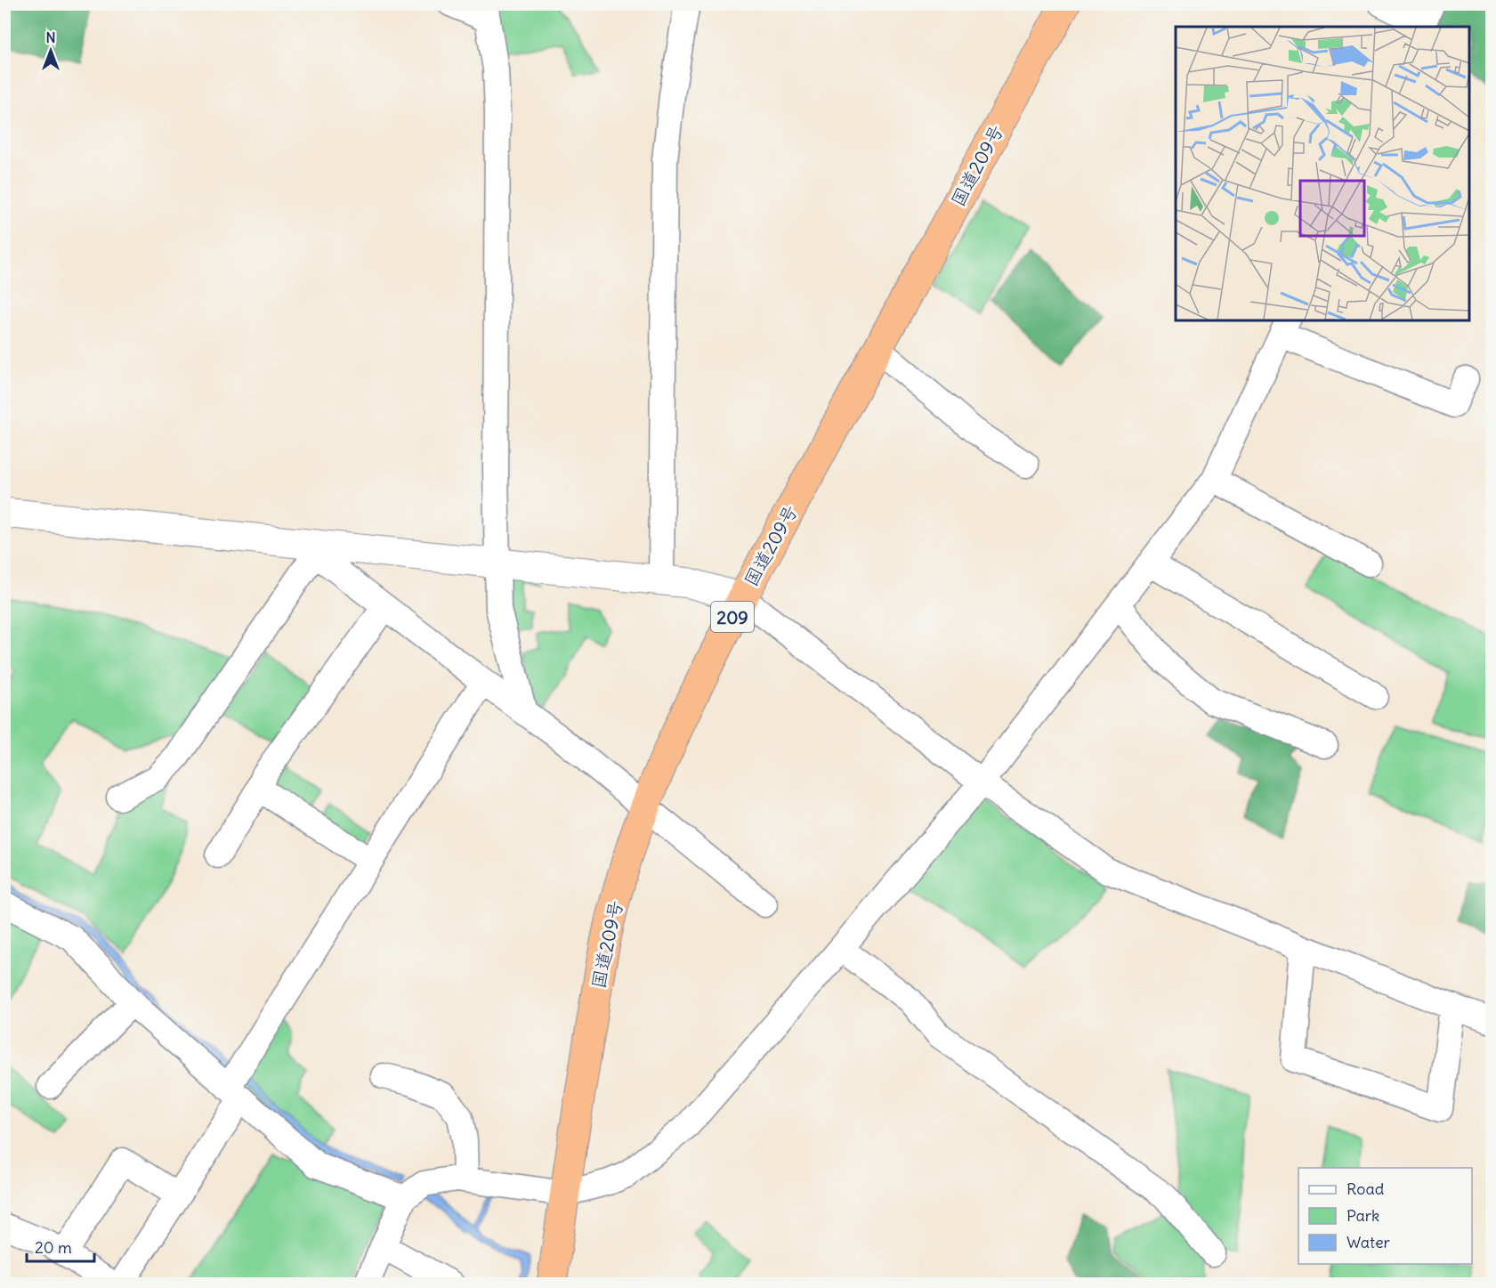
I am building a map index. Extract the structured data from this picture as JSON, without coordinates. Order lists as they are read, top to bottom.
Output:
{
  "streets": {
    "highway": ["国道209号", "209"]
  },
  "legend": ["Road", "Park", "Water"],
  "scale_bar": "20 m",
  "north": "top"
}
